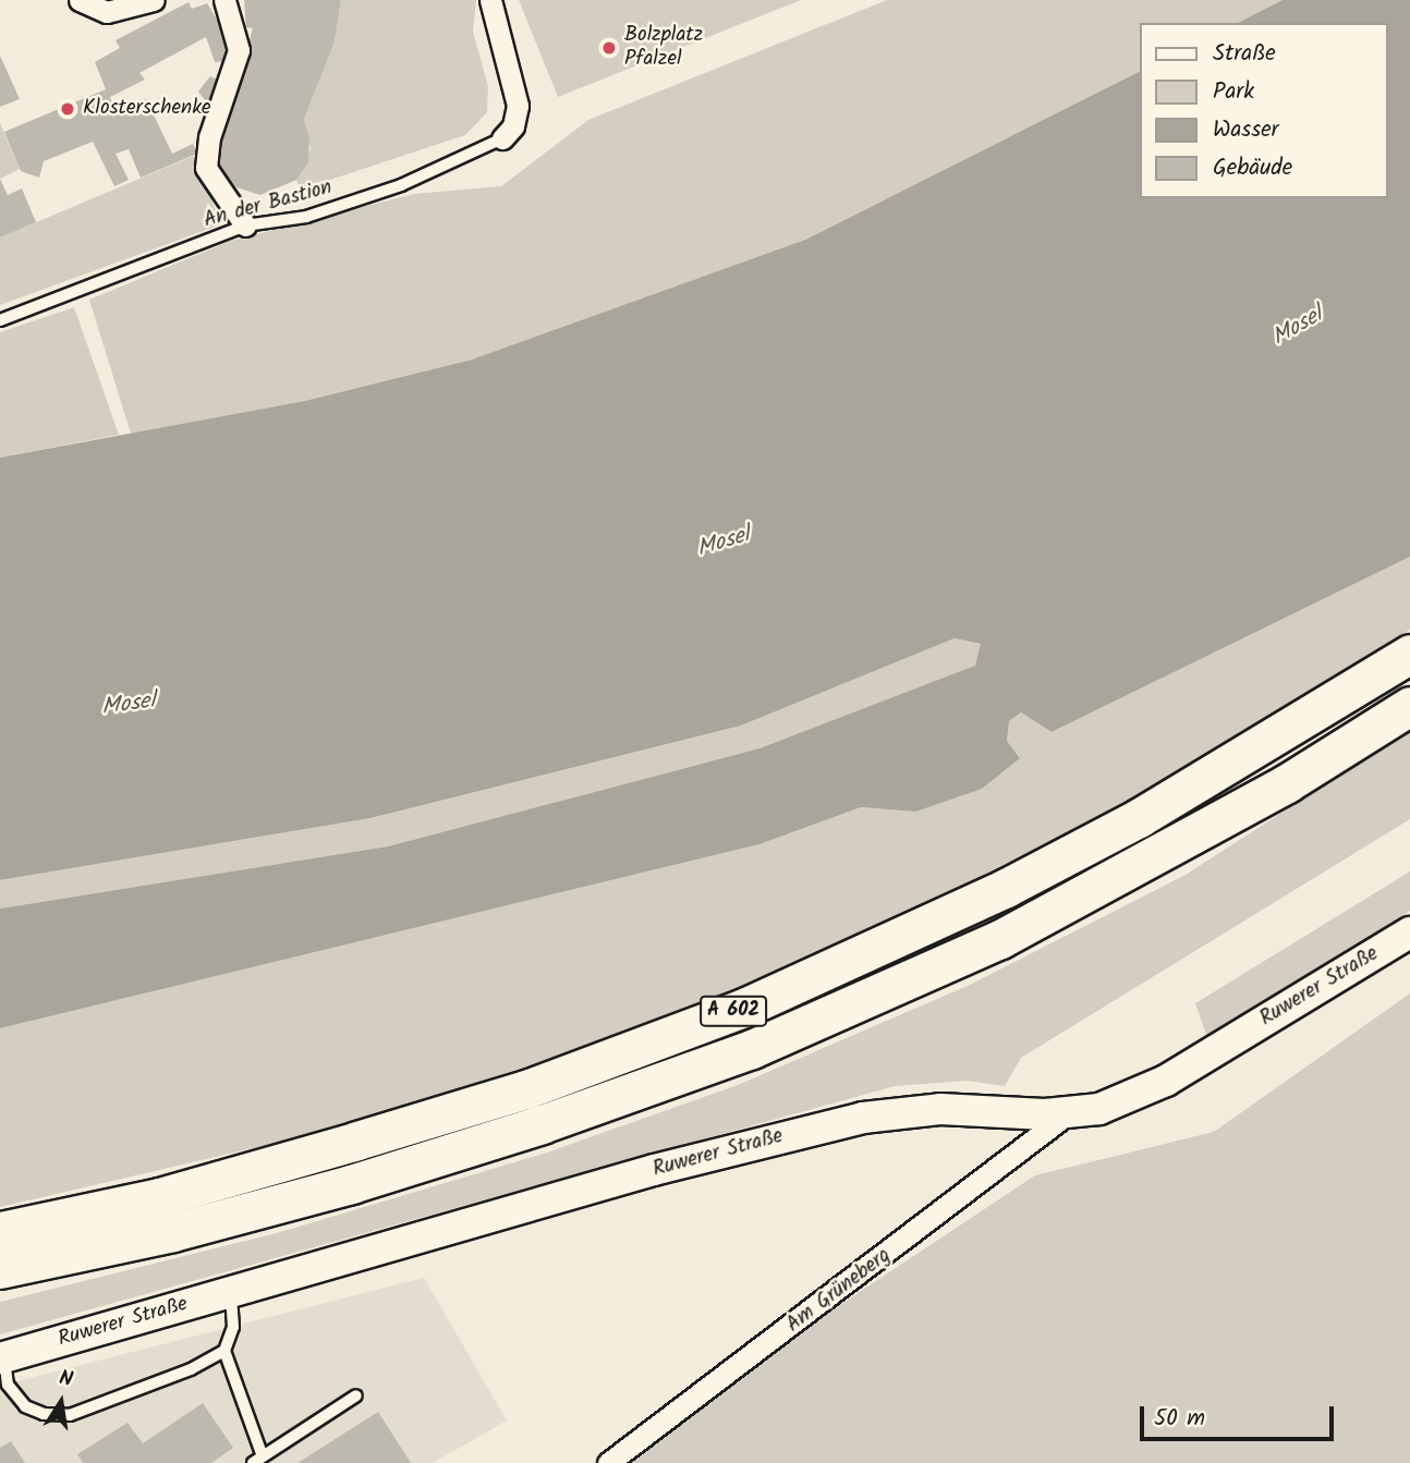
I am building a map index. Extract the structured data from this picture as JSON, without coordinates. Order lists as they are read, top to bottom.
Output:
{
  "streets": {
    "highway": ["A 602"],
    "main road": ["Ruwerer Straße"],
    "street": ["Am Grüneberg"],
    "lane": ["An der Bastion"]
  },
  "crossings": [
    ["Ruwerer Straße", "Am Grüneberg"]
  ],
  "water": ["Mosel"],
  "places": ["Bolzplatz Pfalzel", "Klosterschenke"],
  "legend": [
    "Straße",
    "Park",
    "Wasser",
    "Gebäude"
  ],
  "scale_bar": "50 m",
  "north": "top"
}
